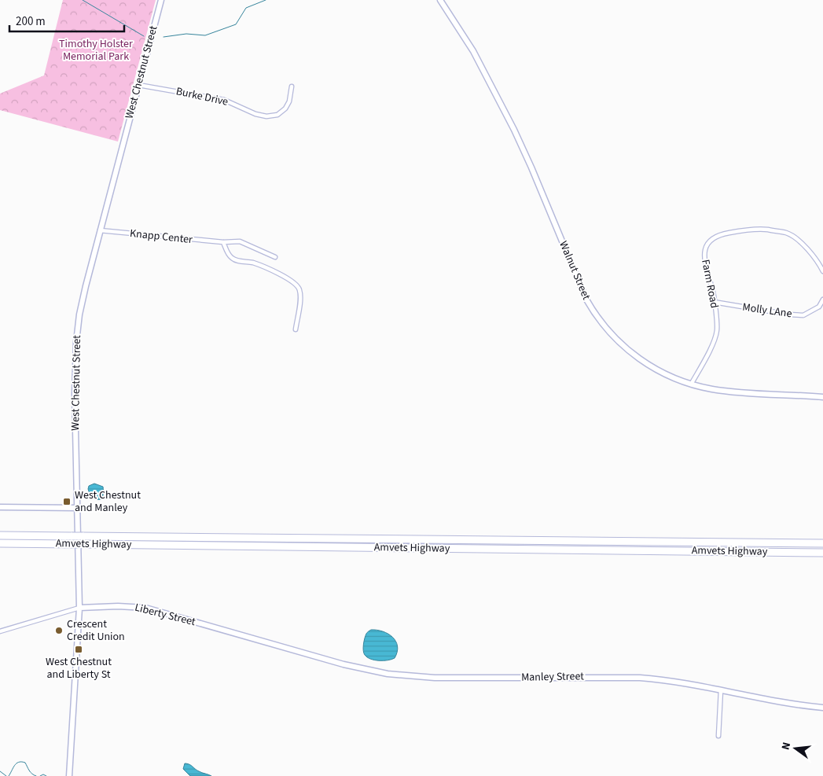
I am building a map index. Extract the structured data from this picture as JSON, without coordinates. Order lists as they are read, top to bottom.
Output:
{
  "streets": {
    "highway": ["Amvets Highway"],
    "main road": [
      "West Chestnut Street",
      "Walnut Street",
      "Liberty Street",
      "Manley Street"
    ],
    "street": [
      "Burke Drive",
      "Knapp Center",
      "Farm Road",
      "Molly LAne"
    ]
  },
  "crossings": [
    ["West Chestnut Street", "Burke Drive"],
    ["West Chestnut Street", "Knapp Center"],
    ["West Chestnut Street", "Liberty Street"],
    ["Walnut Street", "Farm Road"],
    ["Farm Road", "Molly LAne"],
    ["Liberty Street", "Manley Street"]
  ],
  "parks": ["Timothy Holster Memorial Park"],
  "places": {
    "transit": ["West Chestnut and Manley", "West Chestnut and Liberty St"],
    "other": ["Crescent Credit Union"]
  },
  "scale_bar": "200 m",
  "north": "left"
}
